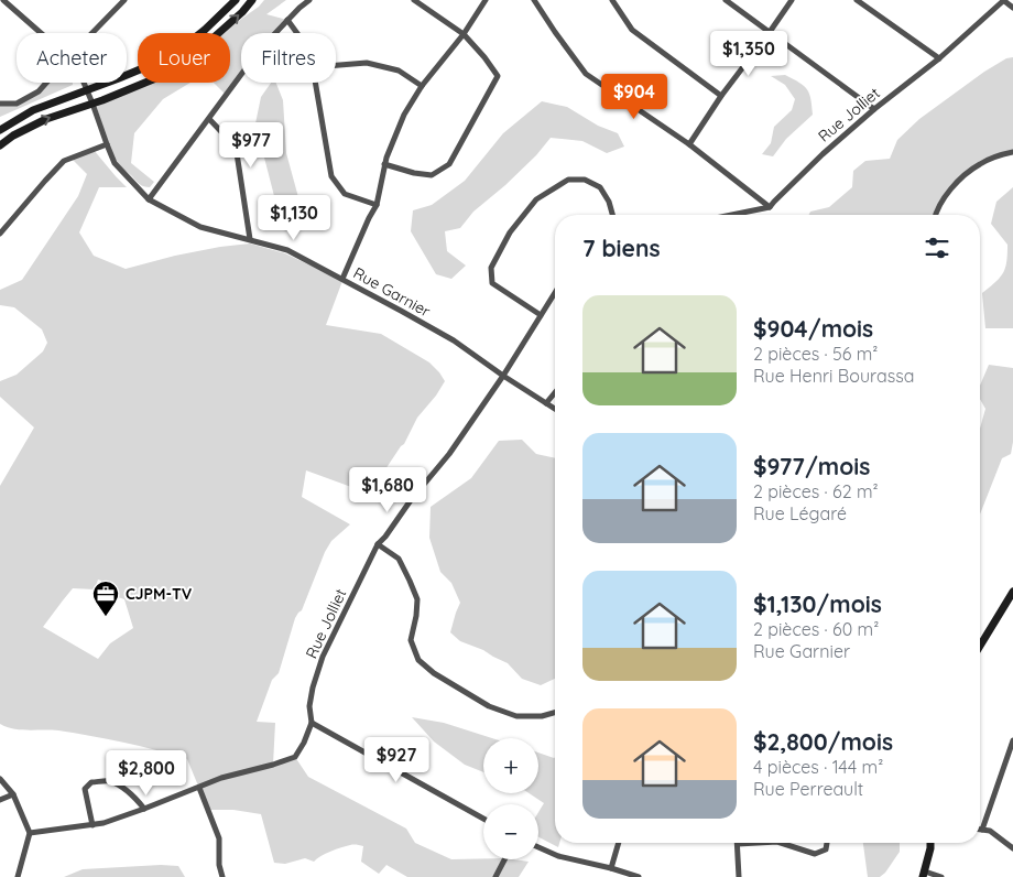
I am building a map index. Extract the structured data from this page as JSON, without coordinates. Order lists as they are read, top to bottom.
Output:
{
  "streets": {
    "street": ["Rue Jolliet", "Rue Garnier"]
  },
  "crossings": [
    ["Rue Jolliet", "Rue Garnier"]
  ],
  "places": {
    "office": ["CJPM-TV"]
  },
  "page": {
    "price": [
      "$1,350",
      "$904",
      "$977",
      "$1,130",
      "$1,680",
      "$927",
      "$2,800"
    ],
    "chip": ["Acheter", "Louer", "Filtres"],
    "heading": "7 biens",
    "list": [
      {
        "name": "$904/mois",
        "note": "2 pièces · 56 m² · Rue Henri Bourassa"
      },
      {
        "name": "$977/mois",
        "note": "2 pièces · 62 m² · Rue Légaré"
      },
      {
        "name": "$1,130/mois",
        "note": "2 pièces · 60 m² · Rue Garnier"
      },
      {
        "name": "$2,800/mois",
        "note": "4 pièces · 144 m² · Rue Perreault"
      }
    ],
    "map_buttons": ["+", "−"]
  }
}
